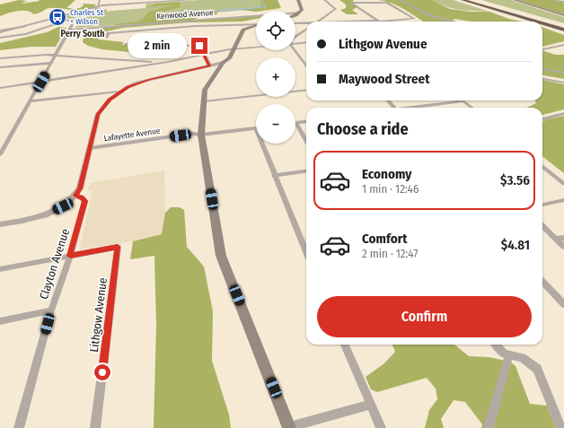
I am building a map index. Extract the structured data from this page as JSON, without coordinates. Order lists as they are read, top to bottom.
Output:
{
  "streets": {
    "street": [
      "Kenwood Avenue",
      "Lafayette Avenue",
      "Clayton Avenue",
      "Lithgow Avenue"
    ]
  },
  "crossings": [
    ["Clayton Avenue", "Lithgow Avenue"]
  ],
  "districts": ["Perry South"],
  "places": {
    "bus stop": ["Charles St + Wilson"]
  },
  "page": {
    "map_buttons": ["+", "−"],
    "banner": ["Lithgow Avenue", "Maywood Street"],
    "bubble": "2 min",
    "heading": "Choose a ride",
    "list": [
      {
        "name": "Economy",
        "note": "1 min · 12:46",
        "value": "$3.56"
      },
      {
        "name": "Comfort",
        "note": "2 min · 12:47",
        "value": "$4.81"
      }
    ],
    "buttons": "Confirm"
  }
}
